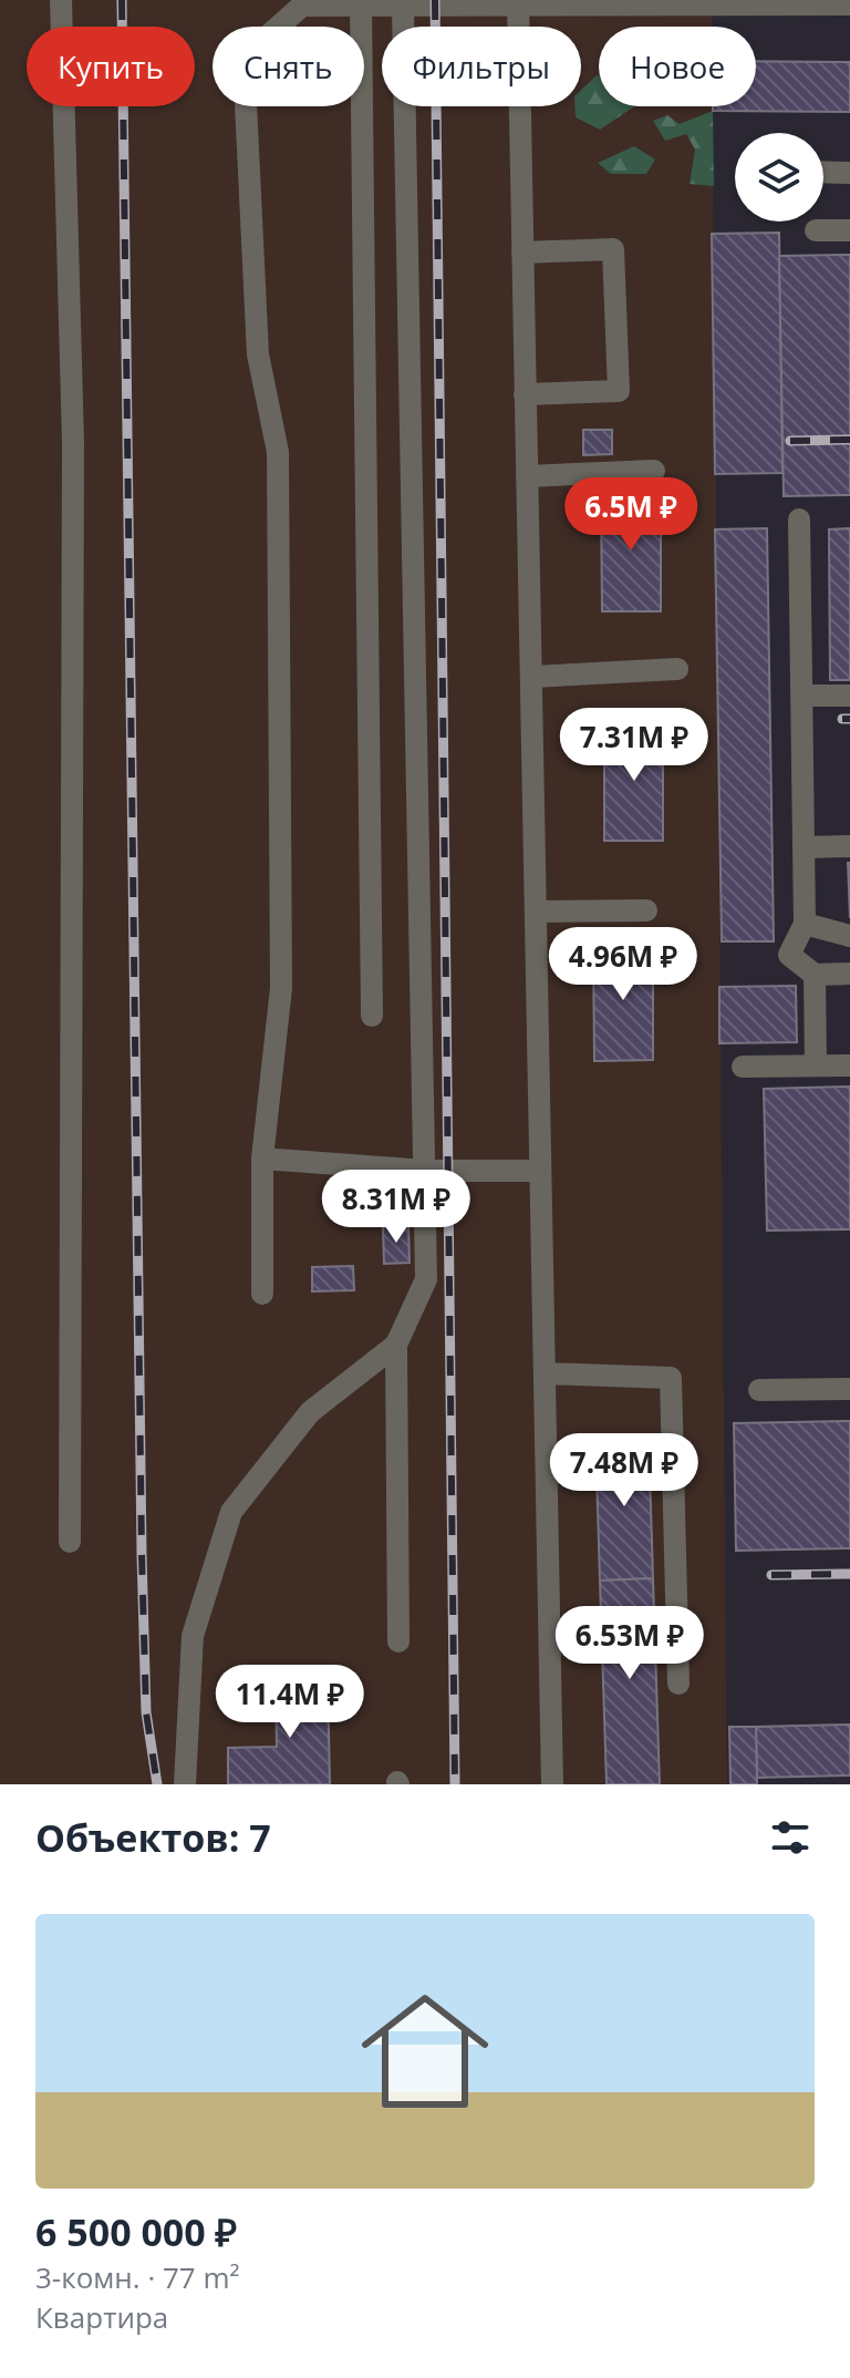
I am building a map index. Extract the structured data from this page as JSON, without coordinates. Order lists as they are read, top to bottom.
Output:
{
  "page": {
    "chip": [
      "Купить",
      "Снять",
      "Фильтры",
      "Новое"
    ],
    "price": [
      "6.5M ₽",
      "7.31M ₽",
      "4.96M ₽",
      "8.31M ₽",
      "7.48M ₽",
      "6.53M ₽",
      "11.4M ₽"
    ],
    "heading": "Объектов: 7",
    "list": [
      {
        "name": "6 500 000 ₽",
        "note": "3-комн. · 77 m² · Квартира"
      }
    ]
  }
}
